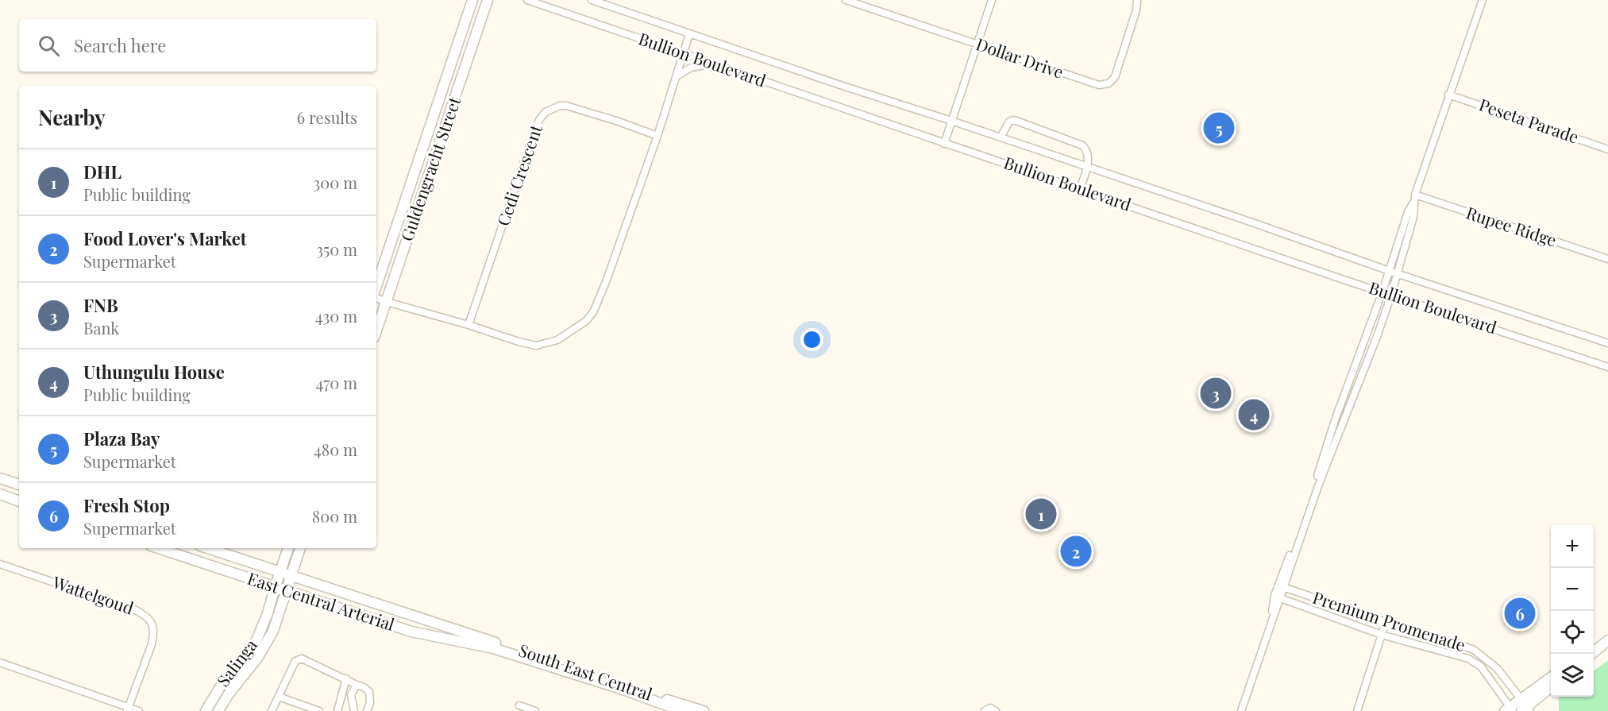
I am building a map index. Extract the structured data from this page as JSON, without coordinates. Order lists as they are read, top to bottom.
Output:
{
  "streets": {
    "street": [
      "Dollar Drive",
      "Bullion Boulevard",
      "Peseta Parade",
      "Guldengracht Street",
      "Cedi Crescent",
      "Rupee Ridge",
      "Wattelgoud",
      "East Central Arterial",
      "Premium Promenade",
      "Salinga",
      "South East Central"
    ]
  },
  "crossings": [
    ["East Central Arterial", "Salinga"],
    ["East Central Arterial", "South East Central"]
  ],
  "page": {
    "search": "Search here",
    "heading": ["Nearby", "6 results"],
    "pins": [
      "5",
      "3",
      "4",
      "1",
      "2",
      "6"
    ],
    "list": [
      {
        "mark": "1",
        "name": "DHL",
        "note": "Public building",
        "value": "300 m"
      },
      {
        "mark": "2",
        "name": "Food Lover's Market",
        "note": "Supermarket",
        "value": "350 m"
      },
      {
        "mark": "3",
        "name": "FNB",
        "note": "Bank",
        "value": "430 m"
      },
      {
        "mark": "4",
        "name": "Uthungulu House",
        "note": "Public building",
        "value": "470 m"
      },
      {
        "mark": "5",
        "name": "Plaza Bay",
        "note": "Supermarket",
        "value": "480 m"
      },
      {
        "mark": "6",
        "name": "Fresh Stop",
        "note": "Supermarket",
        "value": "800 m"
      }
    ],
    "map_buttons": ["+", "−"]
  }
}
